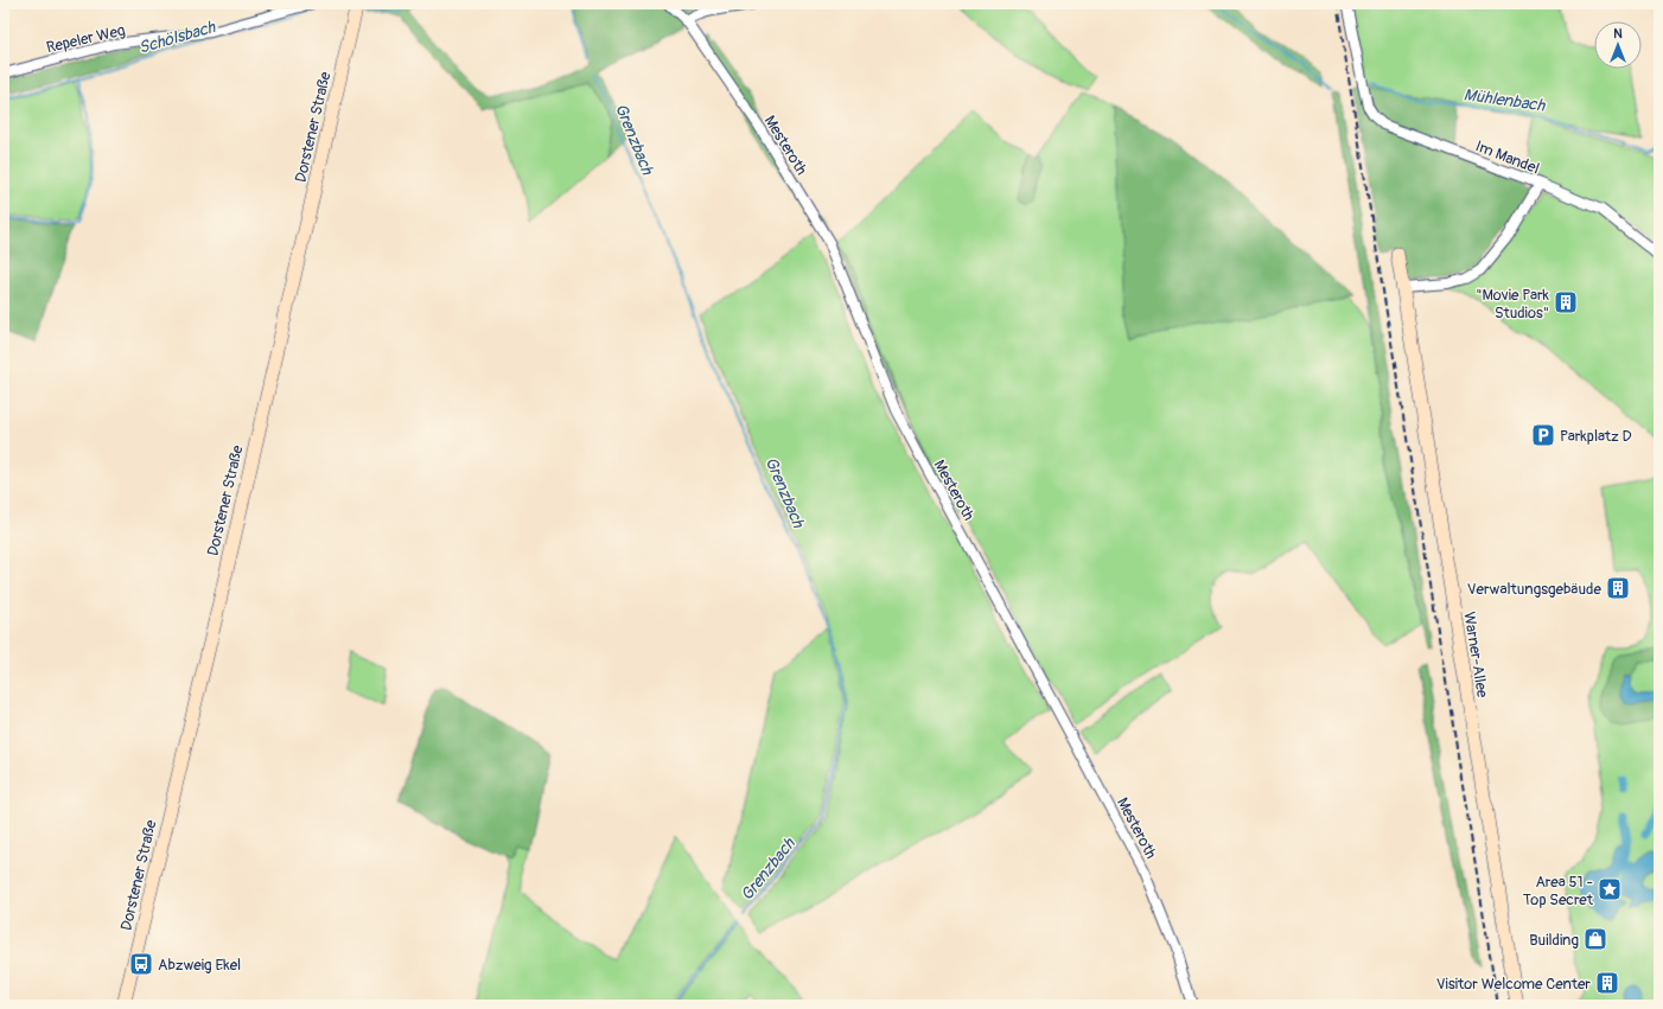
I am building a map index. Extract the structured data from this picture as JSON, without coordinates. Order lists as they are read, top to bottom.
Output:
{
  "streets": {
    "main road": ["Dorstener Straße", "Warner-Allee"],
    "street": ["Repeler Weg", "Mesteroth", "Im Mandel"]
  },
  "water": ["Schölsbach", "Mühlenbach", "Grenzbach"],
  "places": {
    "building": ["\"Movie Park Studios\"", "Verwaltungsgebäude", "Visitor Welcome Center"],
    "parking": ["Parkplatz D"],
    "place": ["Area 51 - Top Secret"],
    "shop": ["Building"],
    "bus stop": ["Abzweig Ekel"]
  },
  "north": "top"
}
